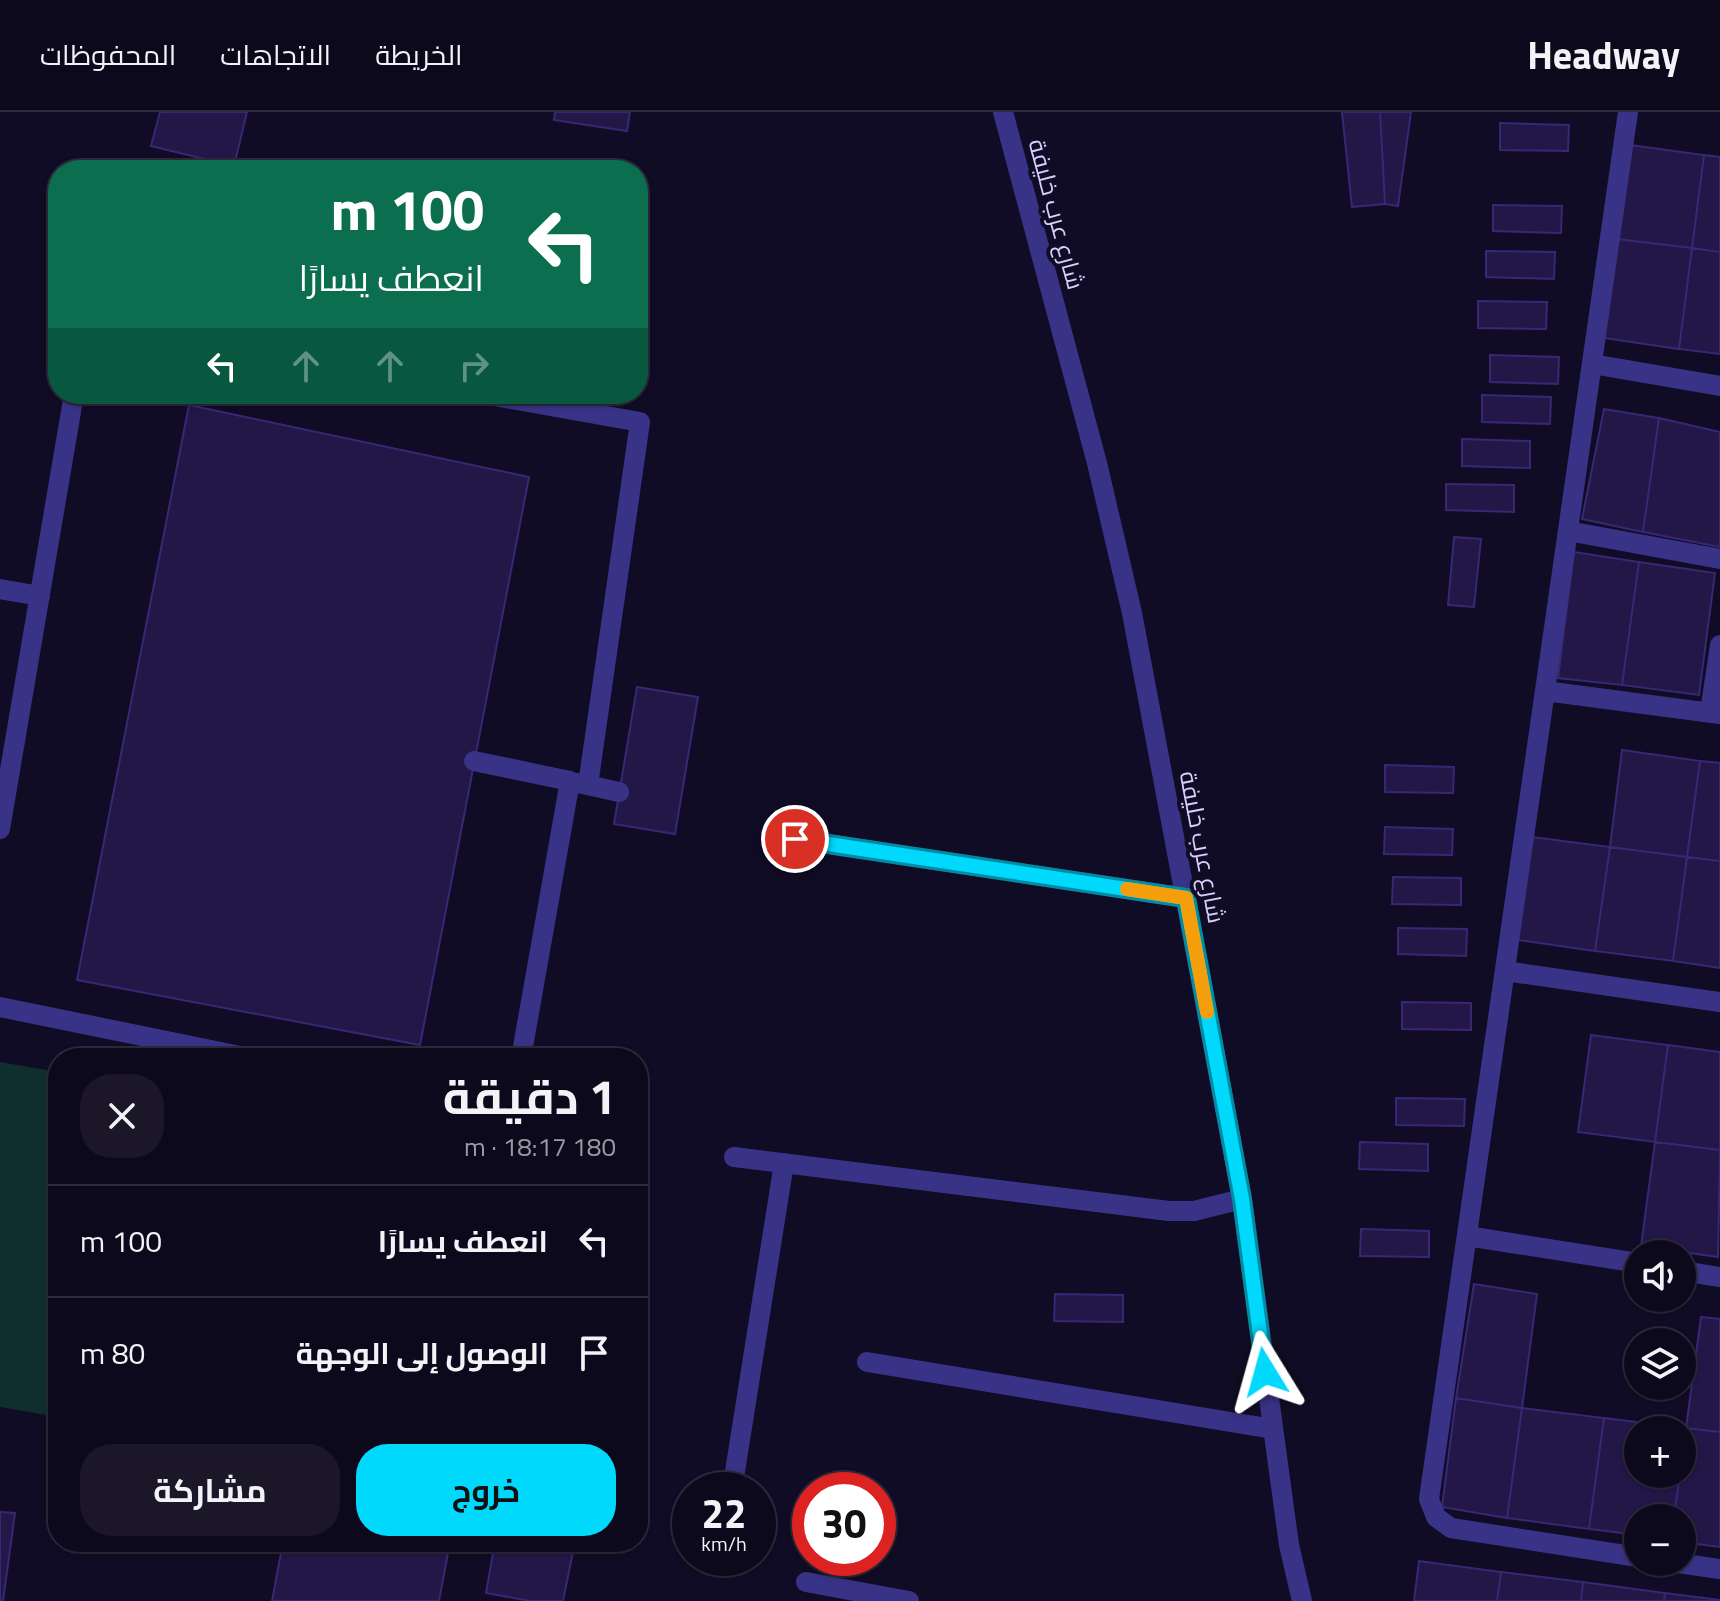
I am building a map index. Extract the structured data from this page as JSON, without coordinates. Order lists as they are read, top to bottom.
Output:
{
  "streets": {
    "street": ["شارع عرب خليفة"]
  },
  "page": {
    "header": "Headway",
    "nav": ["الخريطة", "الاتجاهات", "المحفوظات"],
    "turn": ["100 m", "انعطف يسارًا"],
    "heading": ["1 دقيقة", "180 m · 18:17"],
    "list": [
      {
        "name": "انعطف يسارًا",
        "value": "100 m"
      },
      {
        "name": "الوصول إلى الوجهة",
        "value": "80 m"
      }
    ],
    "map_buttons": ["+", "−"],
    "buttons": ["خروج", "مشاركة"],
    "speed": "22 km/h",
    "limit": "30"
  }
}
